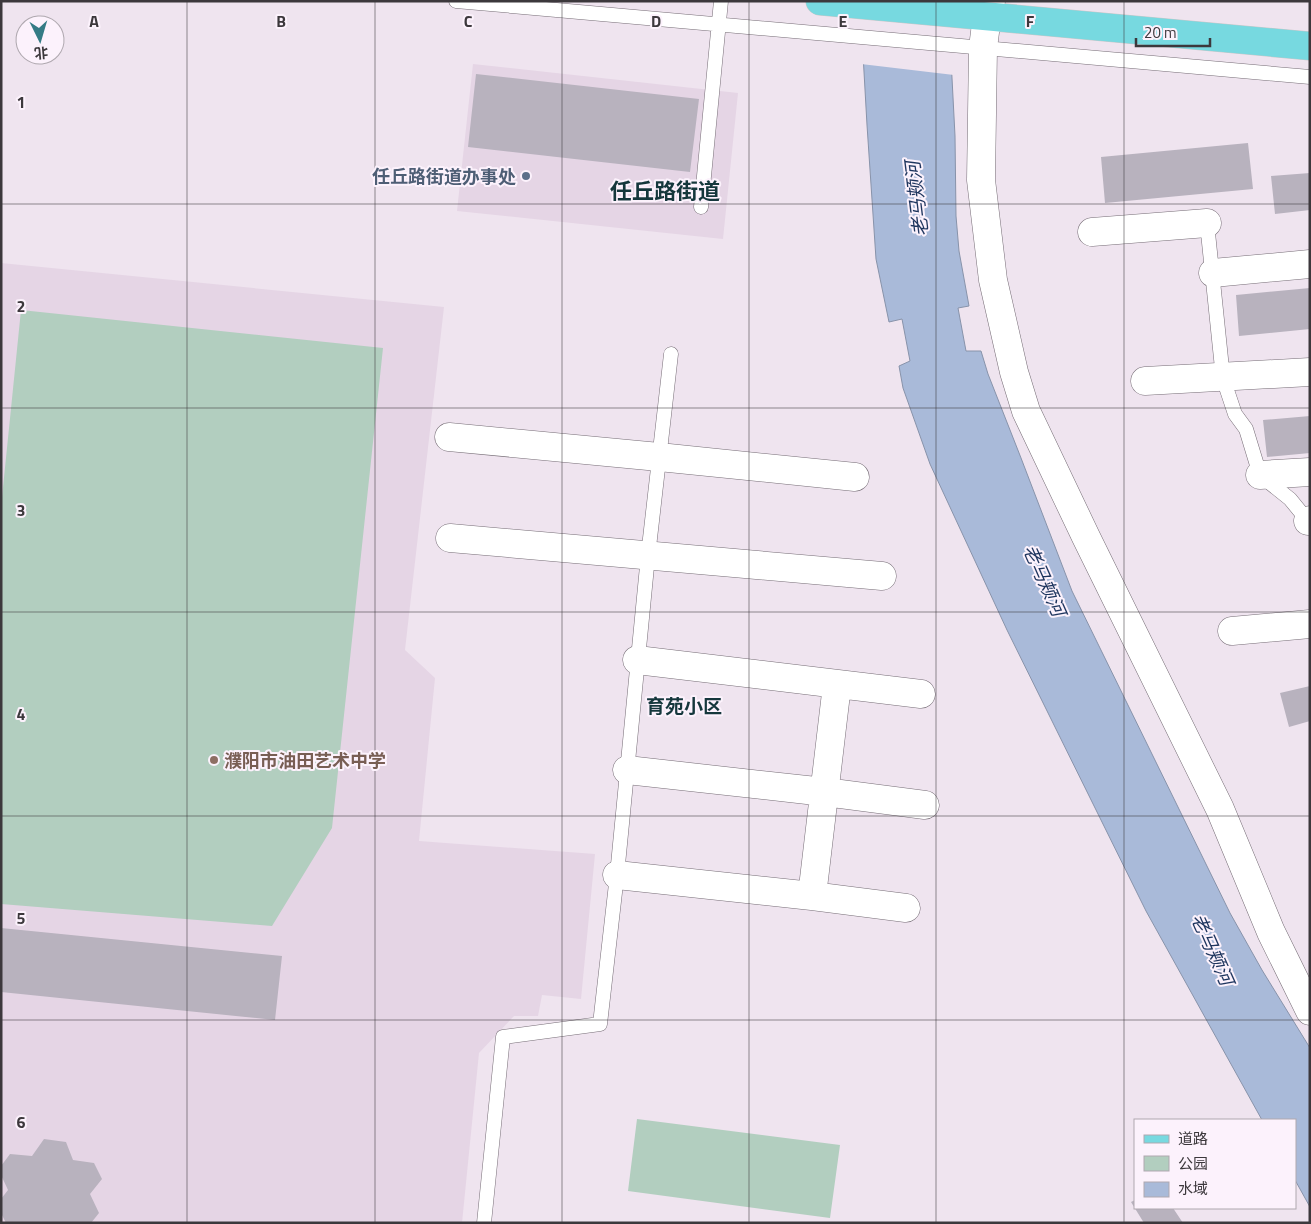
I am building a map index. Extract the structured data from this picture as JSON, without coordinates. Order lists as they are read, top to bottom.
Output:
{
  "districts": ["任丘路街道", "育苑小区"],
  "water": ["老马颊河"],
  "places": ["任丘路街道办事处", "濮阳市油田艺术中学"],
  "legend": ["道路", "公园", "水域"],
  "scale_bar": "20 m",
  "north": "bottom",
  "grid": {
    "columns": [
      "A",
      "B",
      "C",
      "D",
      "E",
      "F"
    ],
    "rows": [
      "1",
      "2",
      "3",
      "4",
      "5",
      "6"
    ]
  }
}
